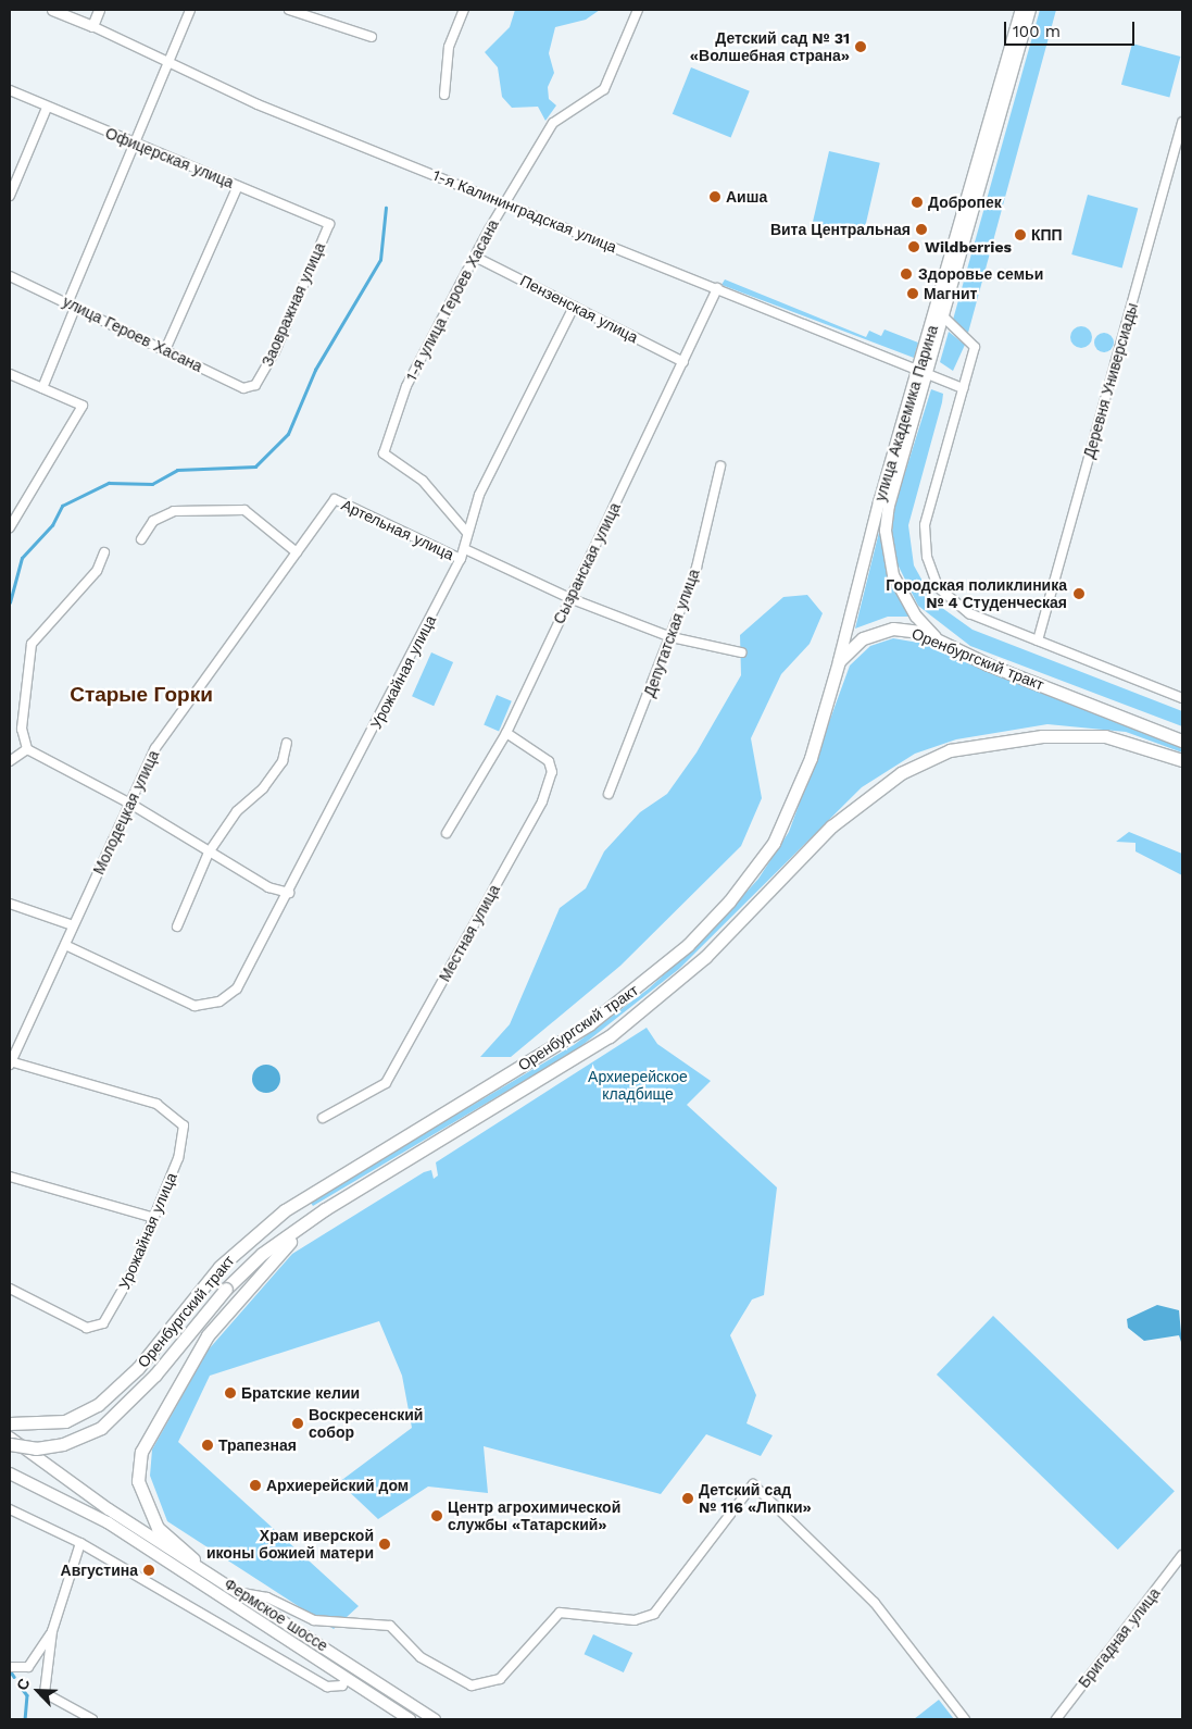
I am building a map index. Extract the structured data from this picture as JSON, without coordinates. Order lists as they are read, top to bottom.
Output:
{
  "streets": {
    "main road": ["улица Академика Парина", "Оренбургский тракт", "Фермское шоссе"],
    "street": [
      "Офицерская улица",
      "1-я Калининградская улица",
      "1-я улица Героев Хасана",
      "Заовражная улица",
      "Пензенская улица",
      "улица Героев Хасана",
      "Деревня Универсиады",
      "Артельная улица",
      "Сызранская улица",
      "Депутатская улица",
      "Урожайная улица",
      "Молодецкая улица",
      "Местная улица",
      "Бригадная улица"
    ]
  },
  "crossings": [
    ["Офицерская улица", "Заовражная улица"],
    ["1-я Калининградская улица", "1-я улица Героев Хасана"],
    ["1-я Калининградская улица", "улица Академика Парина"],
    ["1-я Калининградская улица", "Сызранская улица"],
    ["1-я улица Героев Хасана", "Пензенская улица"],
    ["1-я улица Героев Хасана", "Урожайная улица"],
    ["Заовражная улица", "улица Героев Хасана"],
    ["Пензенская улица", "Сызранская улица"],
    ["Пензенская улица", "Урожайная улица"],
    ["улица Академика Парина", "Оренбургский тракт"],
    ["Артельная улица", "Сызранская улица"],
    ["Артельная улица", "Депутатская улица"],
    ["Артельная улица", "Урожайная улица"],
    ["Артельная улица", "Молодецкая улица"],
    ["Сызранская улица", "Местная улица"],
    ["Оренбургский тракт", "Фермское шоссе"],
    ["Урожайная улица", "Молодецкая улица"]
  ],
  "districts": ["Старые Горки"],
  "parks": ["Архиерейское кладбище"],
  "places": [
    "Детский сад № 31 «Волшебная страна»",
    "Аиша",
    "Добропек",
    "Вита Центральная",
    "КПП",
    "Wildberries",
    "Здоровье семьи",
    "Магнит",
    "Городская поликлиника № 4 Студенческая",
    "Братские келии",
    "Воскресенский собор",
    "Трапезная",
    "Архиерейский дом",
    "Детский сад № 116 «Липки»",
    "Центр агрохимической службы «Татарский»",
    "Храм иверской иконы божией матери",
    "Августина"
  ],
  "scale_bar": "100 m",
  "north": "top left"
}
